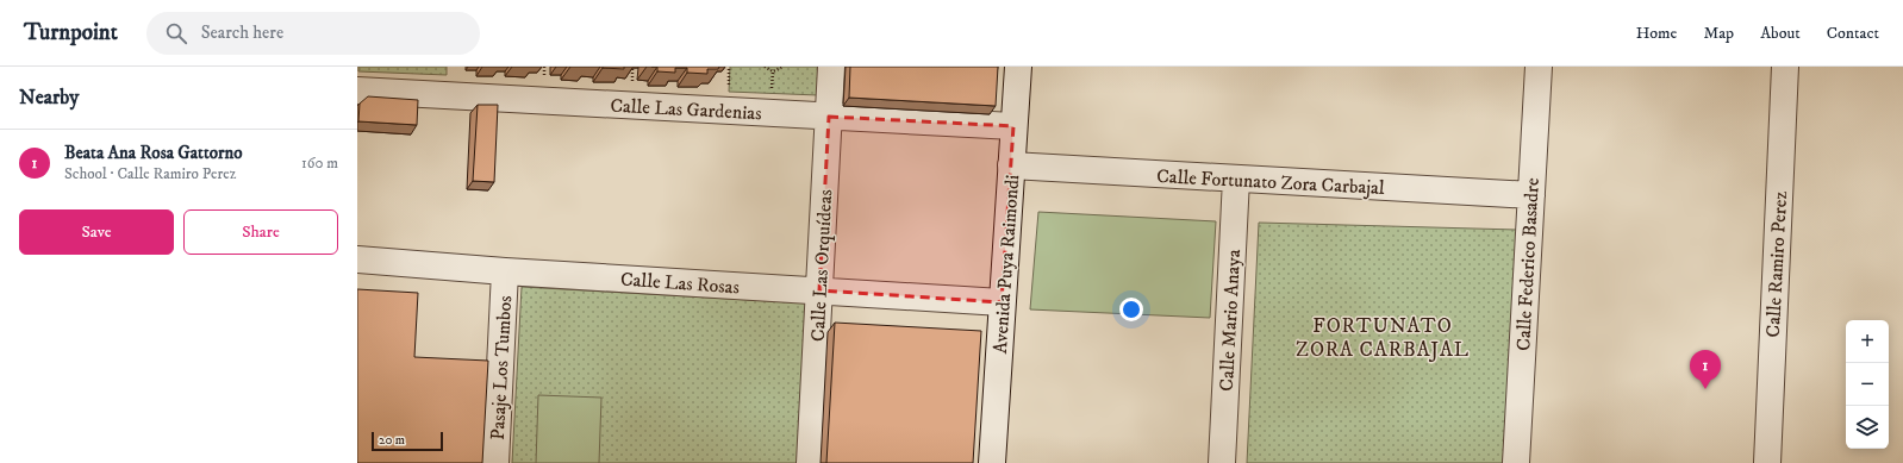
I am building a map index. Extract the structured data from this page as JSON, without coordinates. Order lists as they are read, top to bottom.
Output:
{
  "streets": {
    "street": [
      "Calle Las Gardenias",
      "Calle Fortunato Zora Carbajal",
      "Avenida Puya Raimondi",
      "Calle Federico Basadre",
      "Calle Ramiro Perez",
      "Calle Las Orquídeas",
      "Calle Las Rosas",
      "Calle Mario Anaya",
      "Pasaje Los Tumbos"
    ]
  },
  "crossings": [
    ["Calle Las Gardenias", "Avenida Puya Raimondi"],
    ["Calle Las Gardenias", "Calle Las Orquídeas"],
    ["Calle Fortunato Zora Carbajal", "Avenida Puya Raimondi"],
    ["Calle Fortunato Zora Carbajal", "Calle Federico Basadre"],
    ["Calle Fortunato Zora Carbajal", "Calle Mario Anaya"],
    ["Avenida Puya Raimondi", "Calle Las Rosas"],
    ["Calle Las Orquídeas", "Calle Las Rosas"],
    ["Calle Las Rosas", "Pasaje Los Tumbos"]
  ],
  "districts": ["FORTUNATO ZORA CARBAJAL"],
  "scale_bar": "20 m",
  "page": {
    "header": "Turnpoint",
    "search": "Search here",
    "nav": [
      "Home",
      "Map",
      "About",
      "Contact"
    ],
    "heading": "Nearby",
    "list": [
      {
        "mark": "1",
        "name": "Beata Ana Rosa Gattorno",
        "note": "School · Calle Ramiro Perez",
        "value": "160 m"
      }
    ],
    "buttons": ["Save", "Share"],
    "map_buttons": ["+", "−"],
    "pins": "1",
    "scale": "20 m"
  }
}
